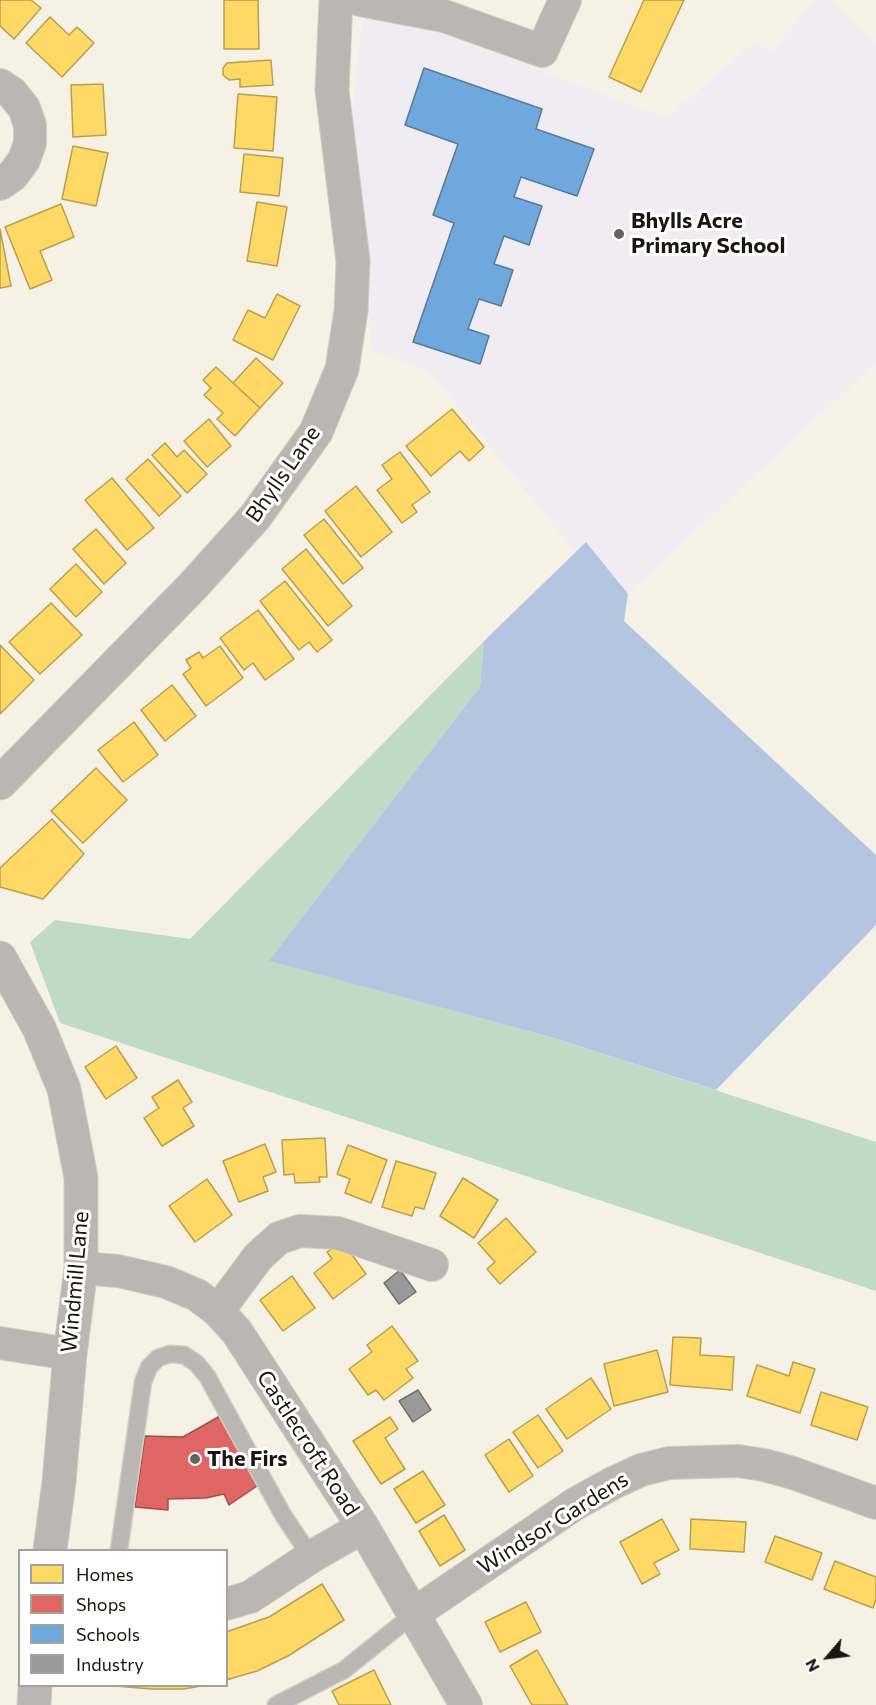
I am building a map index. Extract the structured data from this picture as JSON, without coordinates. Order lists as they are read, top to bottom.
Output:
{
  "streets": {
    "street": [
      "Bhylls Lane",
      "Windmill Lane",
      "Castlecroft Road",
      "Windsor Gardens"
    ]
  },
  "crossings": [
    ["Windmill Lane", "Castlecroft Road"],
    ["Castlecroft Road", "Windsor Gardens"]
  ],
  "places": ["Bhylls Acre Primary School", "The Firs"],
  "legend": [
    "Homes",
    "Shops",
    "Schools",
    "Industry"
  ],
  "north": "bottom left"
}
